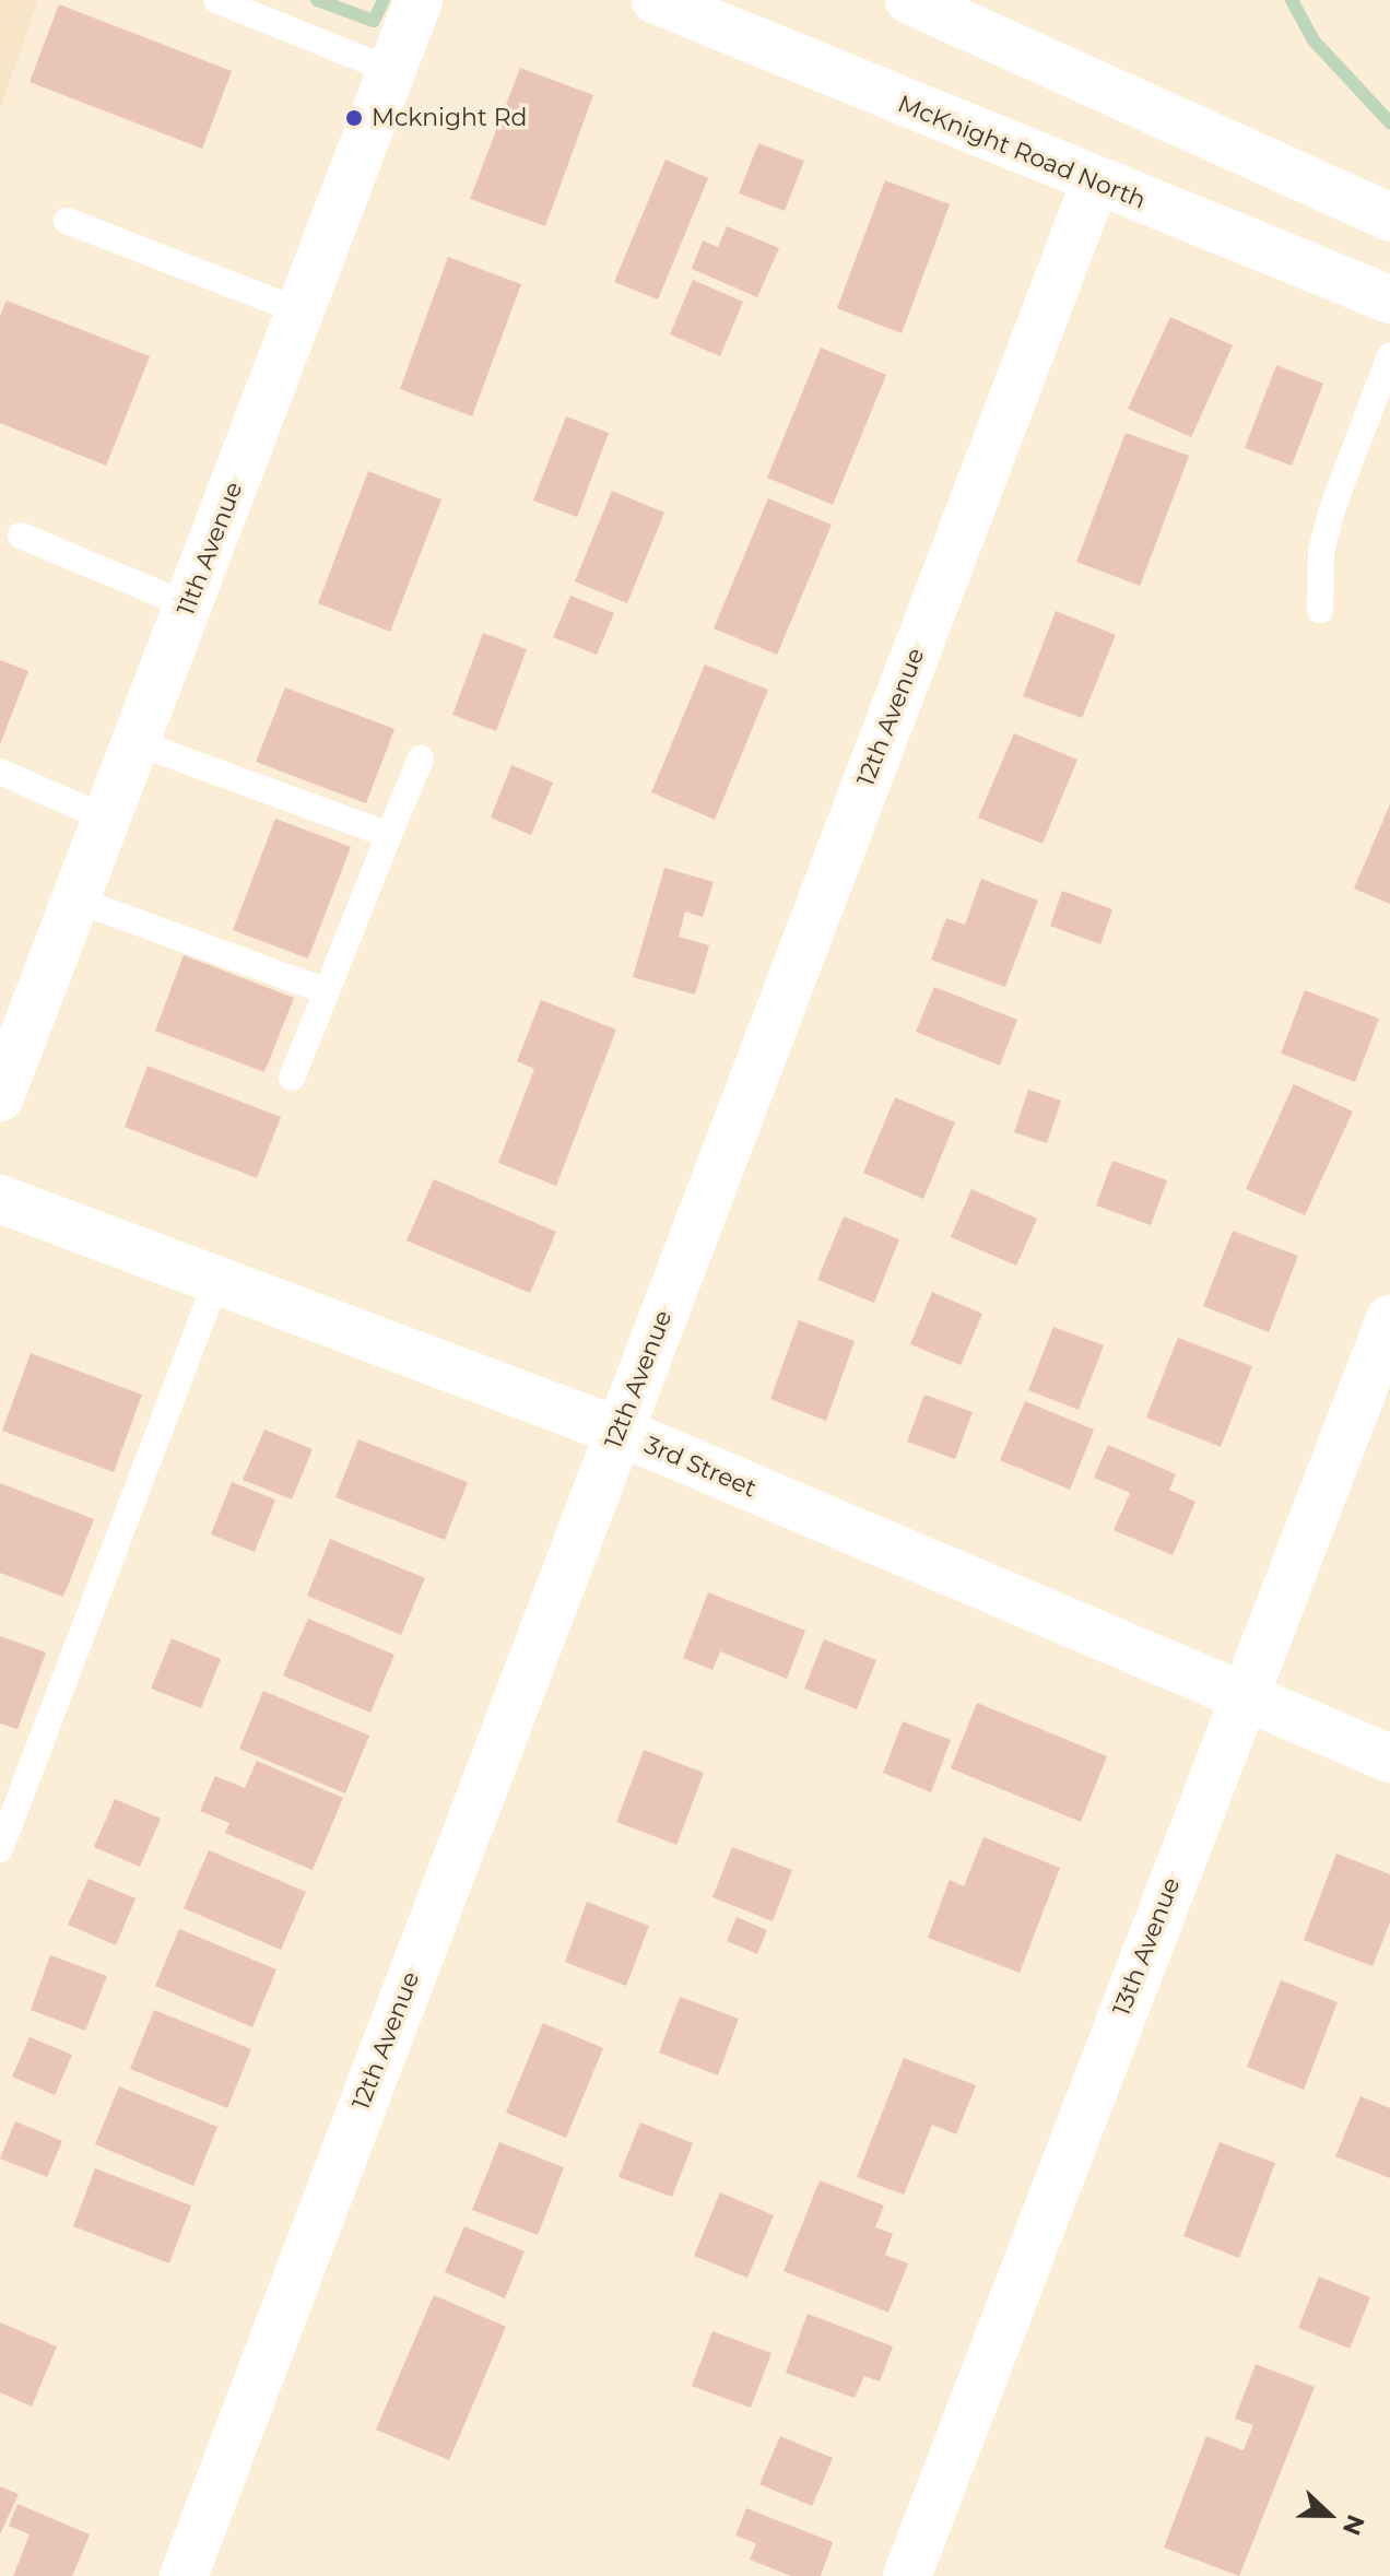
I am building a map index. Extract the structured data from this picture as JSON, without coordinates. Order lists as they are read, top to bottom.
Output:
{
  "streets": {
    "street": [
      "McKnight Road North",
      "11th Avenue",
      "12th Avenue",
      "3rd Street",
      "13th Avenue"
    ]
  },
  "crossings": [
    ["McKnight Road North", "12th Avenue"],
    ["12th Avenue", "3rd Street"],
    ["3rd Street", "13th Avenue"]
  ],
  "places": ["Mcknight Rd"],
  "north": "right"
}
